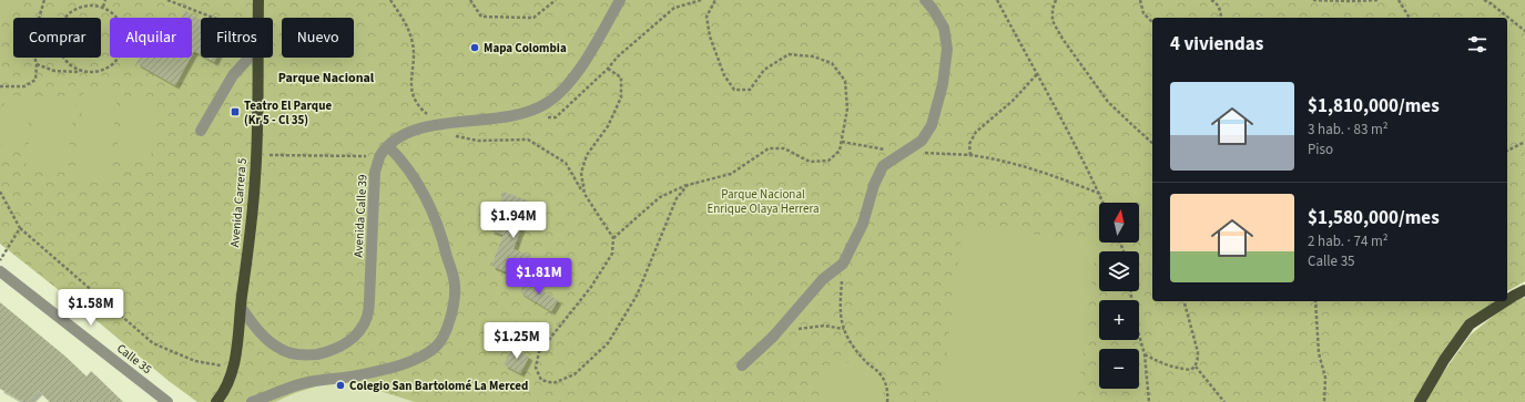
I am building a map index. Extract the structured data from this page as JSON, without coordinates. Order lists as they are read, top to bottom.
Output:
{
  "streets": {
    "main road": ["Avenida Carrera 5"],
    "street": ["Avenida Calle 39", "Calle 35"]
  },
  "crossings": [
    ["Avenida Carrera 5", "Avenida Calle 39"]
  ],
  "districts": ["Parque Nacional"],
  "parks": ["Parque Nacional Enrique Olaya Herrera"],
  "places": {
    "other": ["Mapa Colombia", "Colegio San Bartolomé La Merced"],
    "transit": ["Teatro El Parque (Kr 5 - Cl 35)"]
  },
  "north": "top",
  "page": {
    "chip": [
      "Comprar",
      "Alquilar",
      "Filtros",
      "Nuevo"
    ],
    "heading": "4 viviendas",
    "list": [
      {
        "name": "$1,810,000/mes",
        "note": "3 hab. · 83 m² · Piso"
      },
      {
        "name": "$1,580,000/mes",
        "note": "2 hab. · 74 m² · Calle 35"
      }
    ],
    "price": [
      "$1.94M",
      "$1.81M",
      "$1.58M",
      "$1.25M"
    ],
    "map_buttons": ["+", "−"]
  }
}
